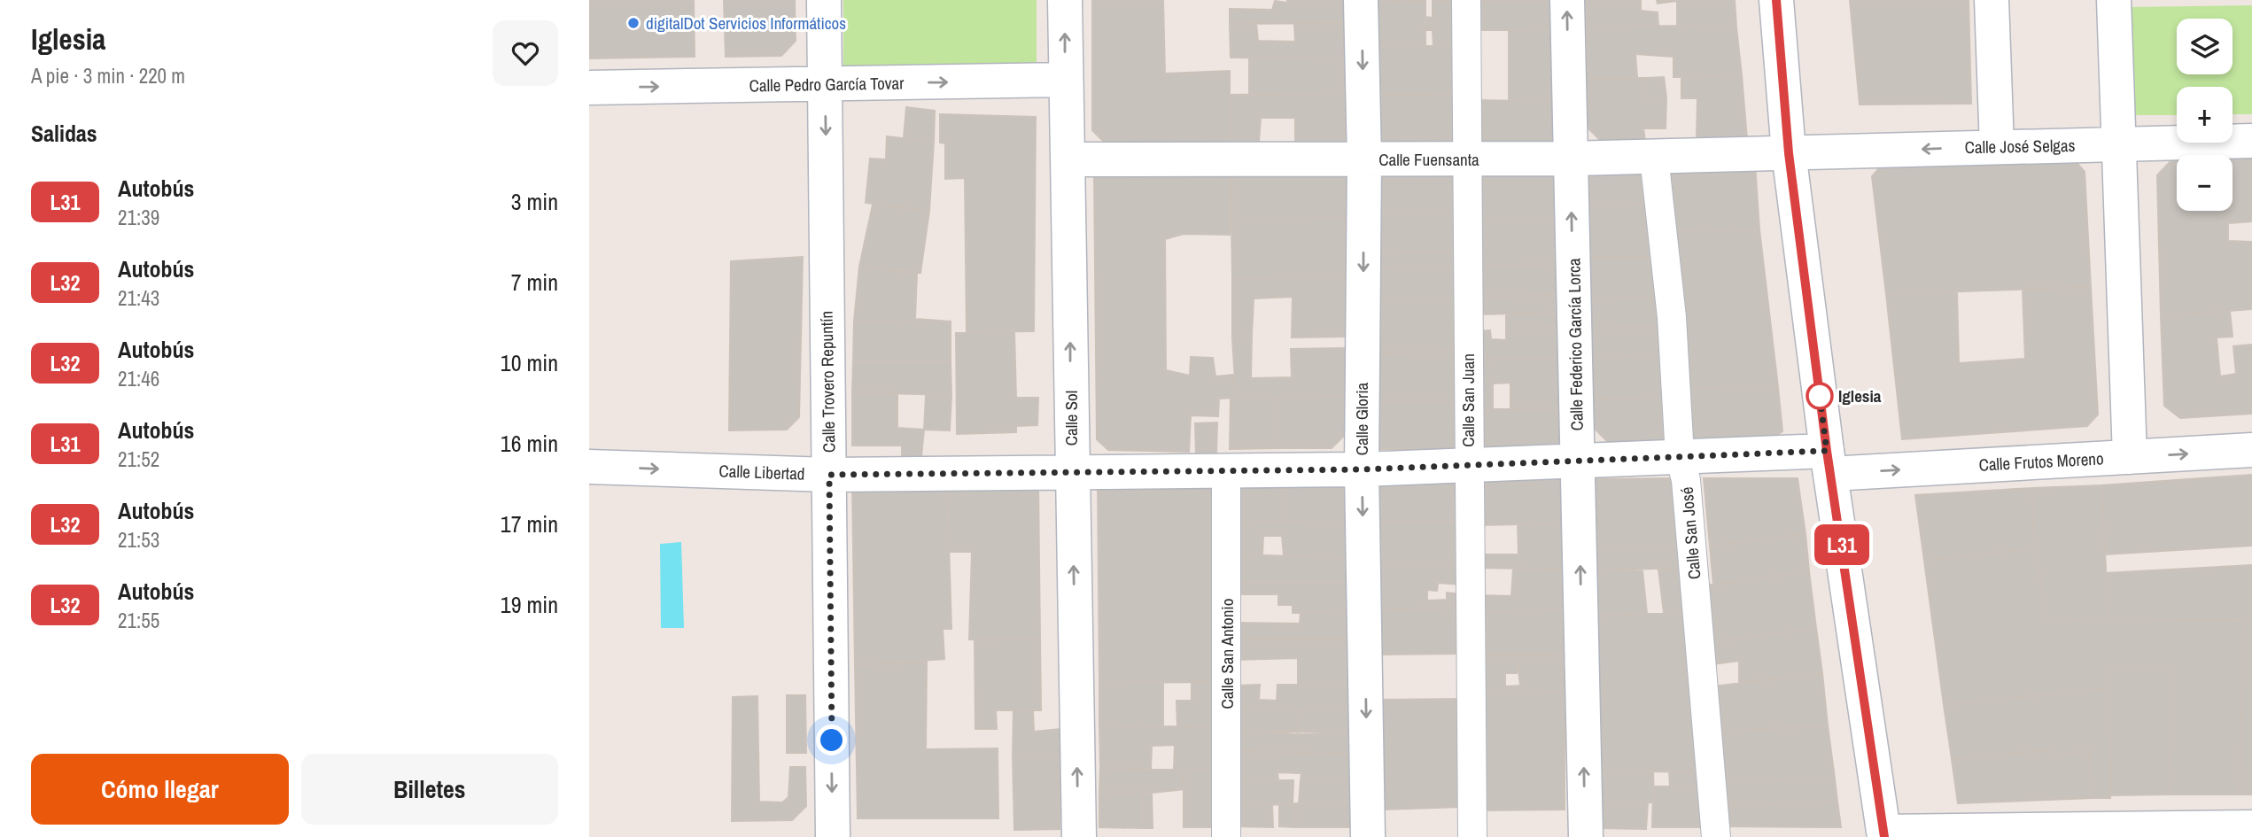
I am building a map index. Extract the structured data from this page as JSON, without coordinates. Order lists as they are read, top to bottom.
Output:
{
  "streets": {
    "street": [
      "Calle Pedro García Tovar",
      "Calle José Selgas",
      "Calle Fuensanta",
      "Calle Federico García Lorca",
      "Calle Trovero Repuntín",
      "Calle San Juan",
      "Calle Sol",
      "Calle Gloria",
      "Calle Frutos Moreno",
      "Calle Libertad",
      "Calle San José",
      "Calle San Antonio"
    ]
  },
  "crossings": [
    ["Calle Pedro García Tovar", "Calle Trovero Repuntín"],
    ["Calle Pedro García Tovar", "Calle Sol"],
    ["Calle José Selgas", "Calle Fuensanta"],
    ["Calle Fuensanta", "Calle Federico García Lorca"],
    ["Calle Fuensanta", "Calle San Juan"],
    ["Calle Fuensanta", "Calle Sol"],
    ["Calle Fuensanta", "Calle Gloria"],
    ["Calle Fuensanta", "Calle San José"],
    ["Calle Federico García Lorca", "Calle Libertad"],
    ["Calle Trovero Repuntín", "Calle Libertad"],
    ["Calle San Juan", "Calle Libertad"],
    ["Calle Sol", "Calle Libertad"],
    ["Calle Gloria", "Calle Libertad"],
    ["Calle Frutos Moreno", "Calle Libertad"],
    ["Calle Libertad", "Calle San José"],
    ["Calle Libertad", "Calle San Antonio"]
  ],
  "one_way": [
    "Calle Pedro García Tovar",
    "Calle José Selgas",
    "Calle Trovero Repuntín",
    "Calle Sol",
    "Calle Gloria",
    "Calle Frutos Moreno"
  ],
  "places": ["digitalDot Servicios Informáticos", "Iglesia"],
  "lines": ["bus line L31"],
  "page": {
    "heading": [
      ["Iglesia", "A pie · 3 min · 220 m"],
      "Salidas"
    ],
    "on_map": "L31",
    "map_buttons": ["+", "−"],
    "list": [
      {
        "mark": "L31",
        "name": "Autobús",
        "note": "21:39",
        "value": "3 min"
      },
      {
        "mark": "L32",
        "name": "Autobús",
        "note": "21:43",
        "value": "7 min"
      },
      {
        "mark": "L32",
        "name": "Autobús",
        "note": "21:46",
        "value": "10 min"
      },
      {
        "mark": "L31",
        "name": "Autobús",
        "note": "21:52",
        "value": "16 min"
      },
      {
        "mark": "L32",
        "name": "Autobús",
        "note": "21:53",
        "value": "17 min"
      },
      {
        "mark": "L32",
        "name": "Autobús",
        "note": "21:55",
        "value": "19 min"
      }
    ],
    "buttons": ["Cómo llegar", "Billetes"]
  }
}
